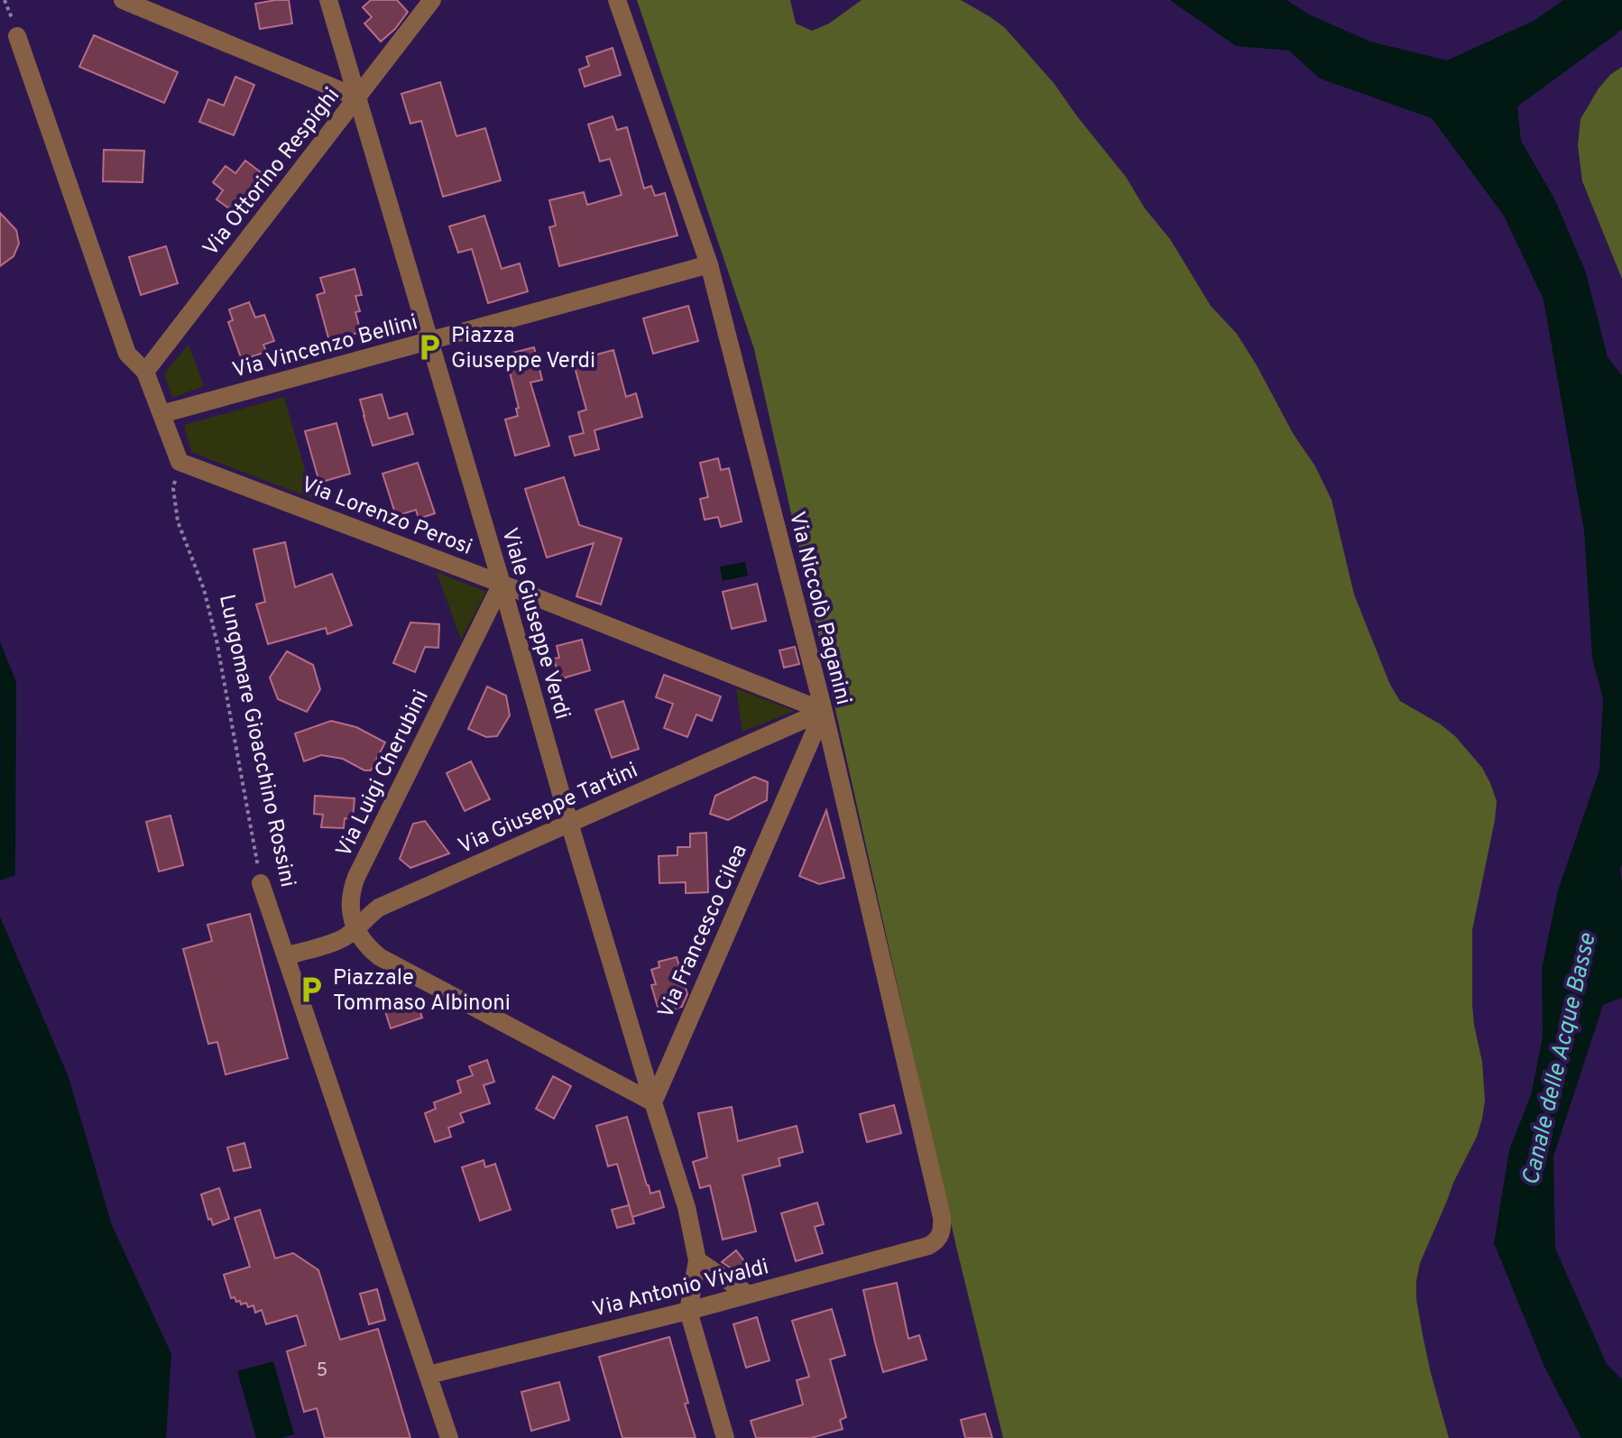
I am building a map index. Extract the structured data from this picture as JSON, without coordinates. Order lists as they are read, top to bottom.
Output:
{
  "streets": {
    "street": [
      "Via Ottorino Respighi",
      "Via Vincenzo Bellini",
      "Via Lorenzo Perosi",
      "Via Niccolò Paganini",
      "Viale Giuseppe Verdi",
      "Lungomare Gioacchino Rossini",
      "Via Luigi Cherubini",
      "Via Giuseppe Tartini",
      "Via Francesco Cilea",
      "Via Antonio Vivaldi"
    ]
  },
  "crossings": [
    ["Via Ottorino Respighi", "Viale Giuseppe Verdi"],
    ["Via Vincenzo Bellini", "Via Niccolò Paganini"],
    ["Via Vincenzo Bellini", "Viale Giuseppe Verdi"],
    ["Via Lorenzo Perosi", "Via Niccolò Paganini"],
    ["Via Lorenzo Perosi", "Viale Giuseppe Verdi"],
    ["Via Lorenzo Perosi", "Lungomare Gioacchino Rossini"],
    ["Via Lorenzo Perosi", "Via Luigi Cherubini"],
    ["Via Lorenzo Perosi", "Via Giuseppe Tartini"],
    ["Via Lorenzo Perosi", "Via Francesco Cilea"],
    ["Via Niccolò Paganini", "Via Giuseppe Tartini"],
    ["Via Niccolò Paganini", "Via Francesco Cilea"],
    ["Via Niccolò Paganini", "Via Antonio Vivaldi"],
    ["Viale Giuseppe Verdi", "Via Luigi Cherubini"],
    ["Viale Giuseppe Verdi", "Via Giuseppe Tartini"],
    ["Viale Giuseppe Verdi", "Via Francesco Cilea"],
    ["Lungomare Gioacchino Rossini", "Via Antonio Vivaldi"],
    ["Via Luigi Cherubini", "Via Giuseppe Tartini"],
    ["Via Giuseppe Tartini", "Via Francesco Cilea"]
  ],
  "water": ["Canale delle Acque Basse"],
  "places": {
    "parking": ["Piazza Giuseppe Verdi", "Piazzale Tommaso Albinoni"]
  },
  "house_numbers": ["5"]
}
